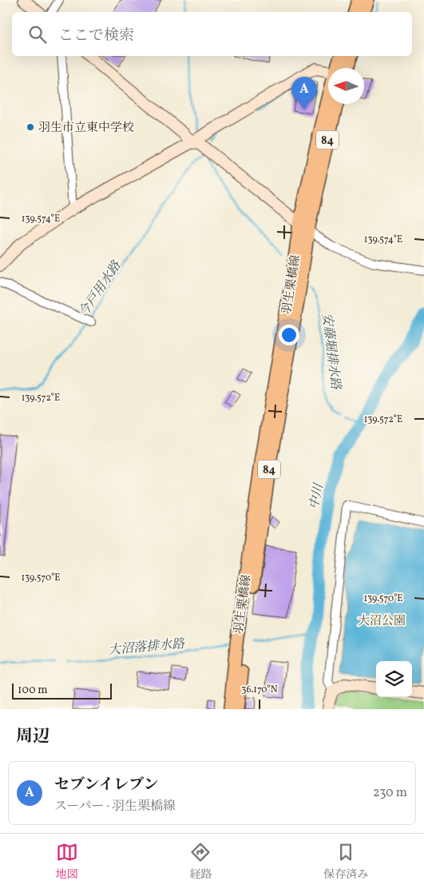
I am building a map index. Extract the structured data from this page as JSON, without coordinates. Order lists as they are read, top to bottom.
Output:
{
  "streets": {
    "main road": ["84", "羽生栗橋線"]
  },
  "water": [
    "今戸用水路",
    "安藤堀排水路",
    "中川",
    "大沼落排水路"
  ],
  "parks": ["大沼公園"],
  "places": ["羽生市立東中学校"],
  "scale_bar": "100 m",
  "north": "left",
  "page": {
    "search": "ここで検索",
    "pins": "A",
    "scale": "100 m",
    "heading": "周辺",
    "list": [
      {
        "mark": "A",
        "name": "セブンイレブン",
        "note": "スーパー · 羽生栗橋線",
        "value": "230 m"
      }
    ],
    "nav": ["地図", "経路", "保存済み"]
  },
  "coordinates": [
    "139.574°E",
    "139.572°E",
    "139.570°E",
    "36.170°N"
  ]
}
